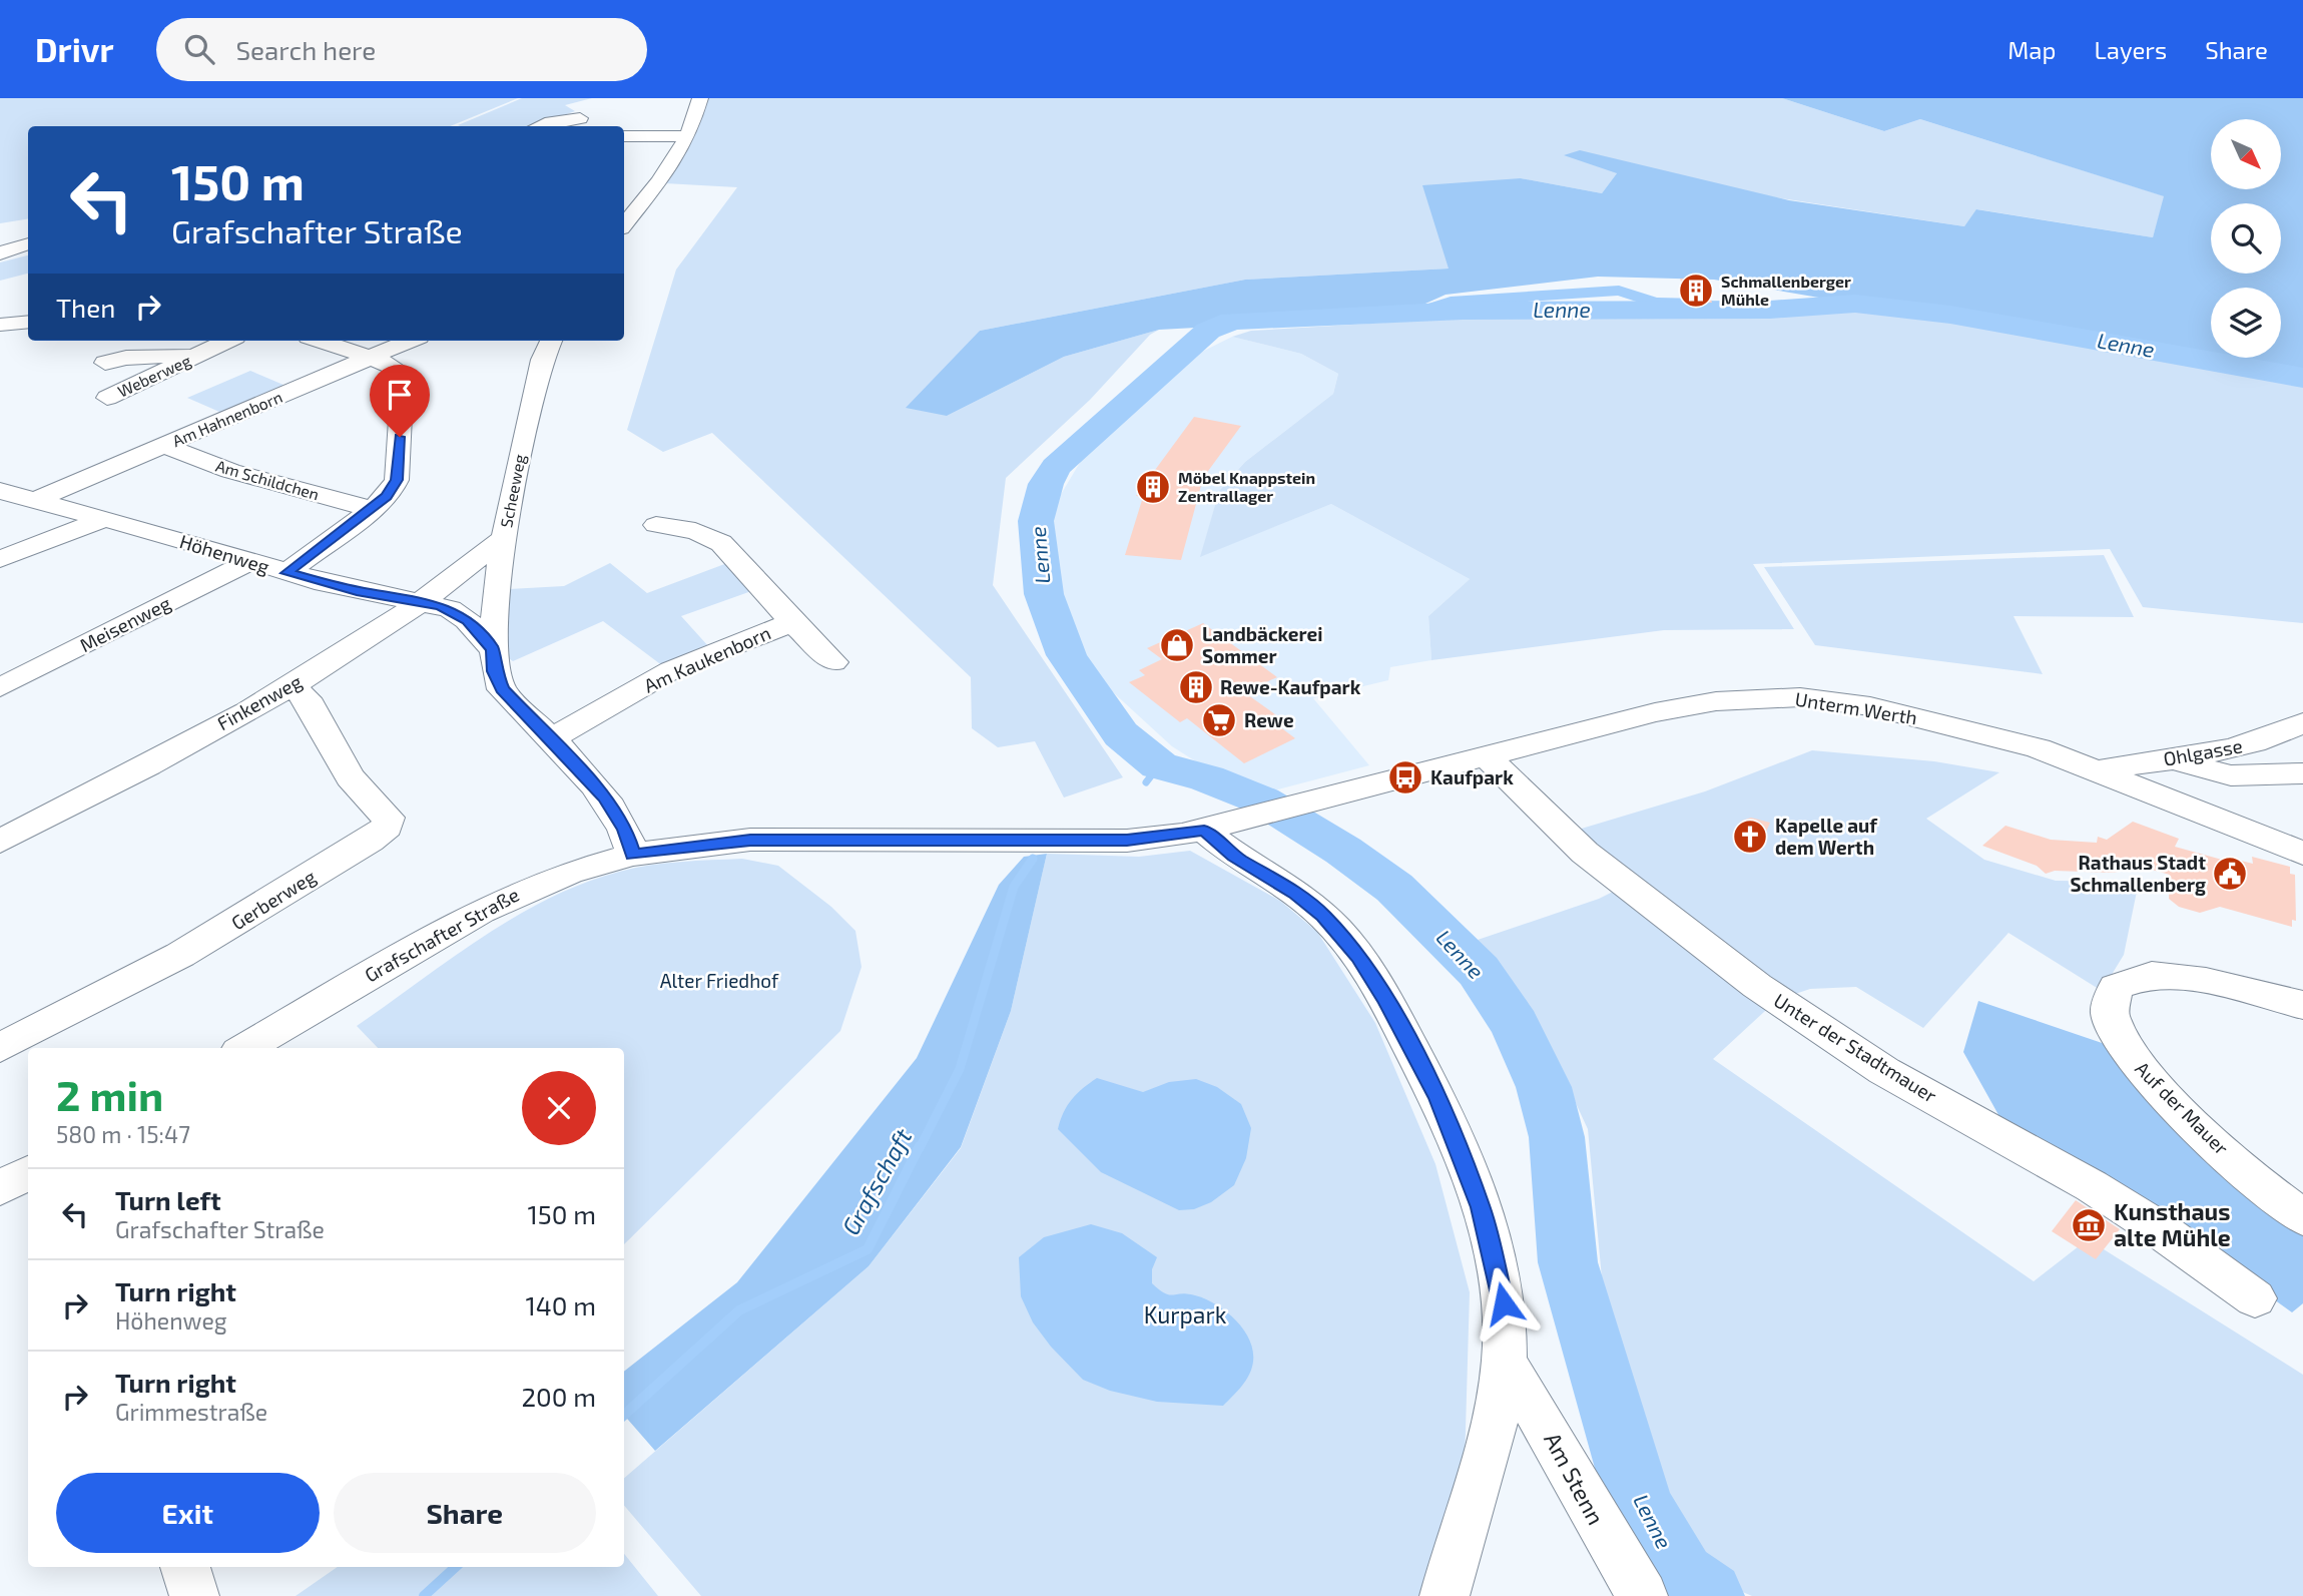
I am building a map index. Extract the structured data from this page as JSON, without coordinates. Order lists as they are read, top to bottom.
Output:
{
  "streets": {
    "street": [
      "Weberweg",
      "Am Hahnenborn",
      "Am Schildchen",
      "Scheeweg",
      "Höhenweg",
      "Meisenweg",
      "Am Kaukenborn",
      "Finkenweg",
      "Unterm Werth",
      "Ohlgasse",
      "Gerberweg",
      "Grafschafter Straße",
      "Unter der Stadtmauer",
      "Auf der Mauer",
      "Am Stenn"
    ]
  },
  "crossings": [
    ["Am Hahnenborn", "Am Schildchen"],
    ["Am Hahnenborn", "Höhenweg"],
    ["Scheeweg", "Höhenweg"],
    ["Scheeweg", "Finkenweg"],
    ["Höhenweg", "Meisenweg"],
    ["Höhenweg", "Finkenweg"],
    ["Finkenweg", "Gerberweg"],
    ["Unterm Werth", "Ohlgasse"],
    ["Unterm Werth", "Grafschafter Straße"],
    ["Unterm Werth", "Unter der Stadtmauer"]
  ],
  "water": ["Lenne", "Grafschaft"],
  "parks": ["Alter Friedhof", "Kurpark"],
  "places": {
    "building": ["Schmallenberger Mühle", "Möbel Knappstein Zentrallager", "Rewe-Kaufpark"],
    "shop": ["Landbäckerei Sommer"],
    "supermarket": ["Rewe"],
    "bus stop": ["Kaufpark"],
    "church": ["Kapelle auf dem Werth"],
    "public building": ["Rathaus Stadt Schmallenberg"],
    "museum": ["Kunsthaus alte Mühle"]
  },
  "north": "bottom right",
  "page": {
    "header": "Drivr",
    "search": "Search here",
    "nav": ["Map", "Layers", "Share"],
    "turn": ["150 m", "Grafschafter Straße"],
    "then": "Then",
    "heading": ["2 min", "580 m · 15:47"],
    "list": [
      {
        "name": "Turn left",
        "note": "Grafschafter Straße",
        "value": "150 m"
      },
      {
        "name": "Turn right",
        "note": "Höhenweg",
        "value": "140 m"
      },
      {
        "name": "Turn right",
        "note": "Grimmestraße",
        "value": "200 m"
      }
    ],
    "buttons": ["Exit", "Share"]
  }
}
